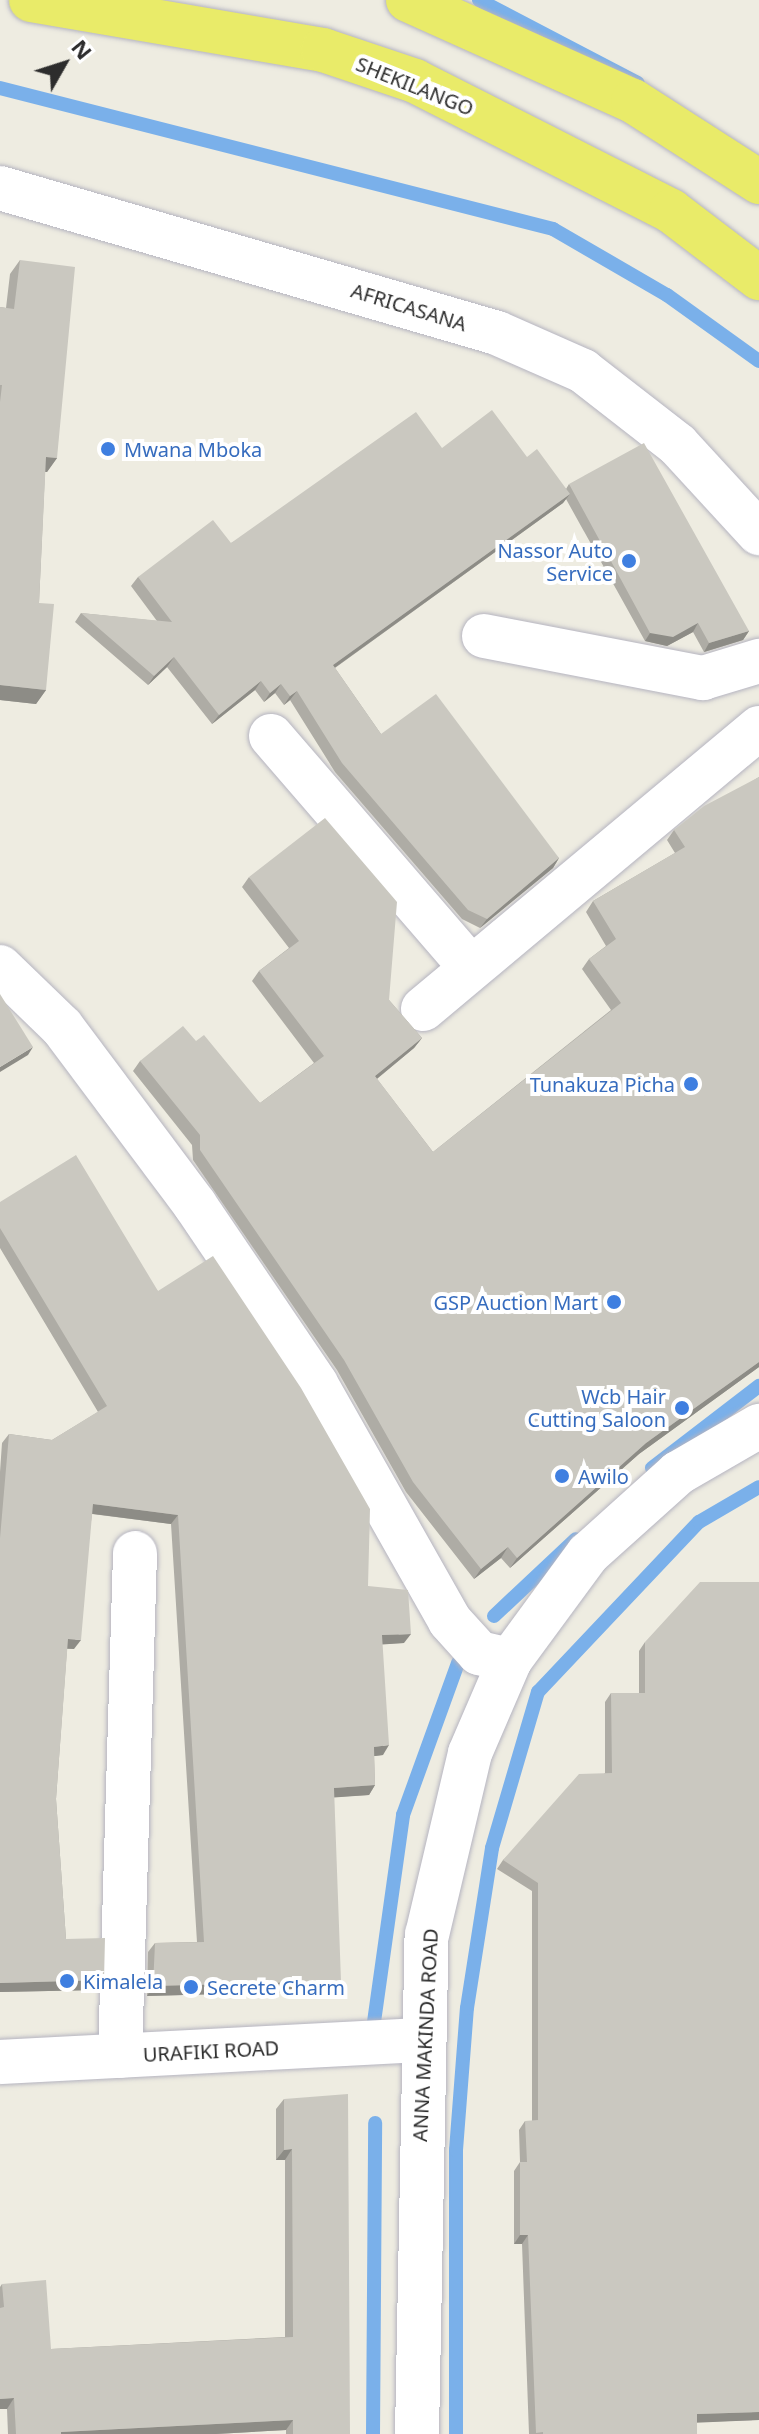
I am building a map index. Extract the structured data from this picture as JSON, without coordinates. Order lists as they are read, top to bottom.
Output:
{
  "streets": {
    "main road": ["SHEKILANGO"],
    "street": ["AFRICASANA", "ANNA MAKINDA ROAD", "URAFIKI ROAD"]
  },
  "crossings": [
    ["ANNA MAKINDA ROAD", "URAFIKI ROAD"]
  ],
  "places": [
    "Mwana Mboka",
    "Nassor Auto Service",
    "Tunakuza Picha",
    "GSP Auction Mart",
    "Wcb Hair Cutting Saloon",
    "Awilo",
    "Kimalela",
    "Secrete Charm"
  ],
  "north": "top right"
}
